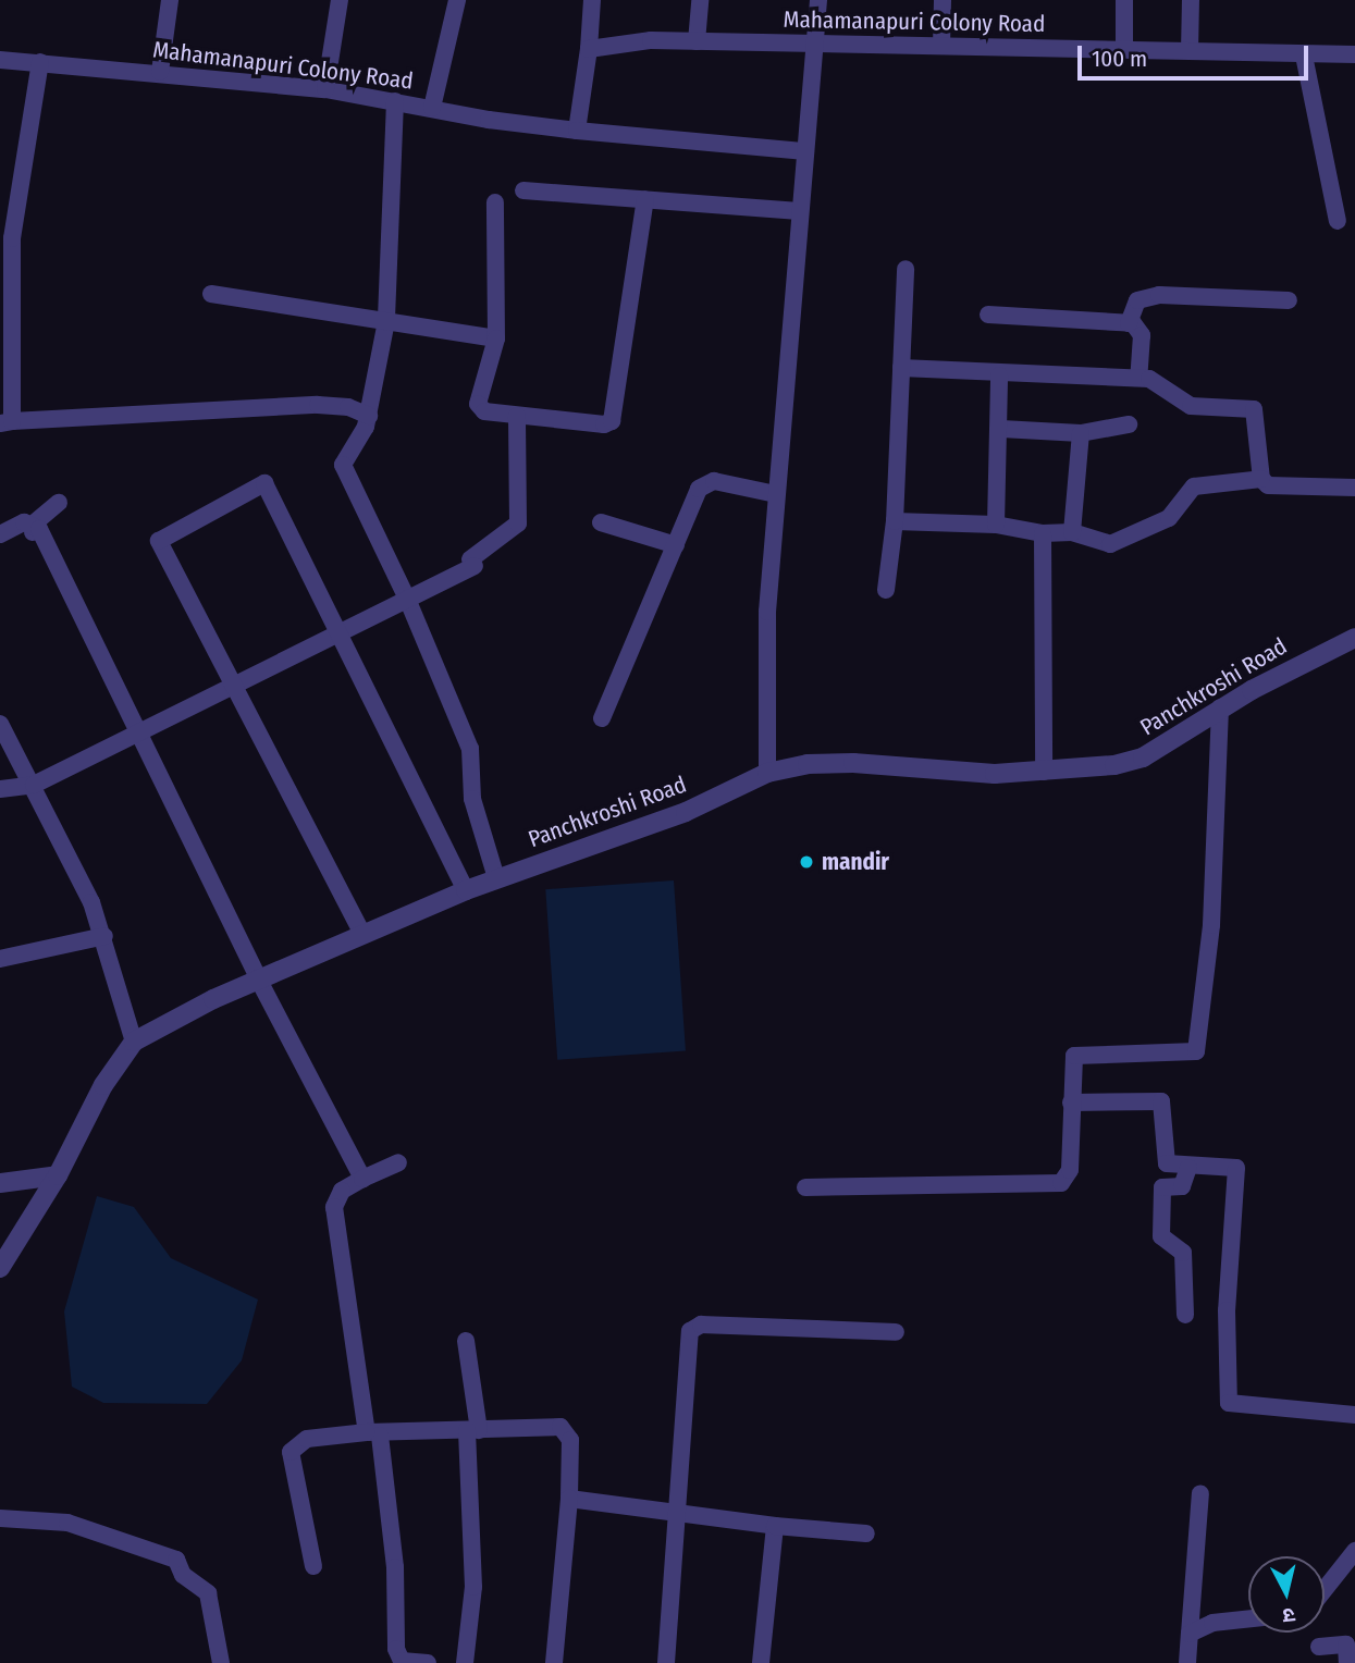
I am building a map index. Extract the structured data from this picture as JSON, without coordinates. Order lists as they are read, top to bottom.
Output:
{
  "streets": {
    "street": ["Mahamanapuri Colony Road", "Panchkroshi Road"]
  },
  "places": ["mandir"],
  "scale_bar": "100 m",
  "north": "bottom"
}
